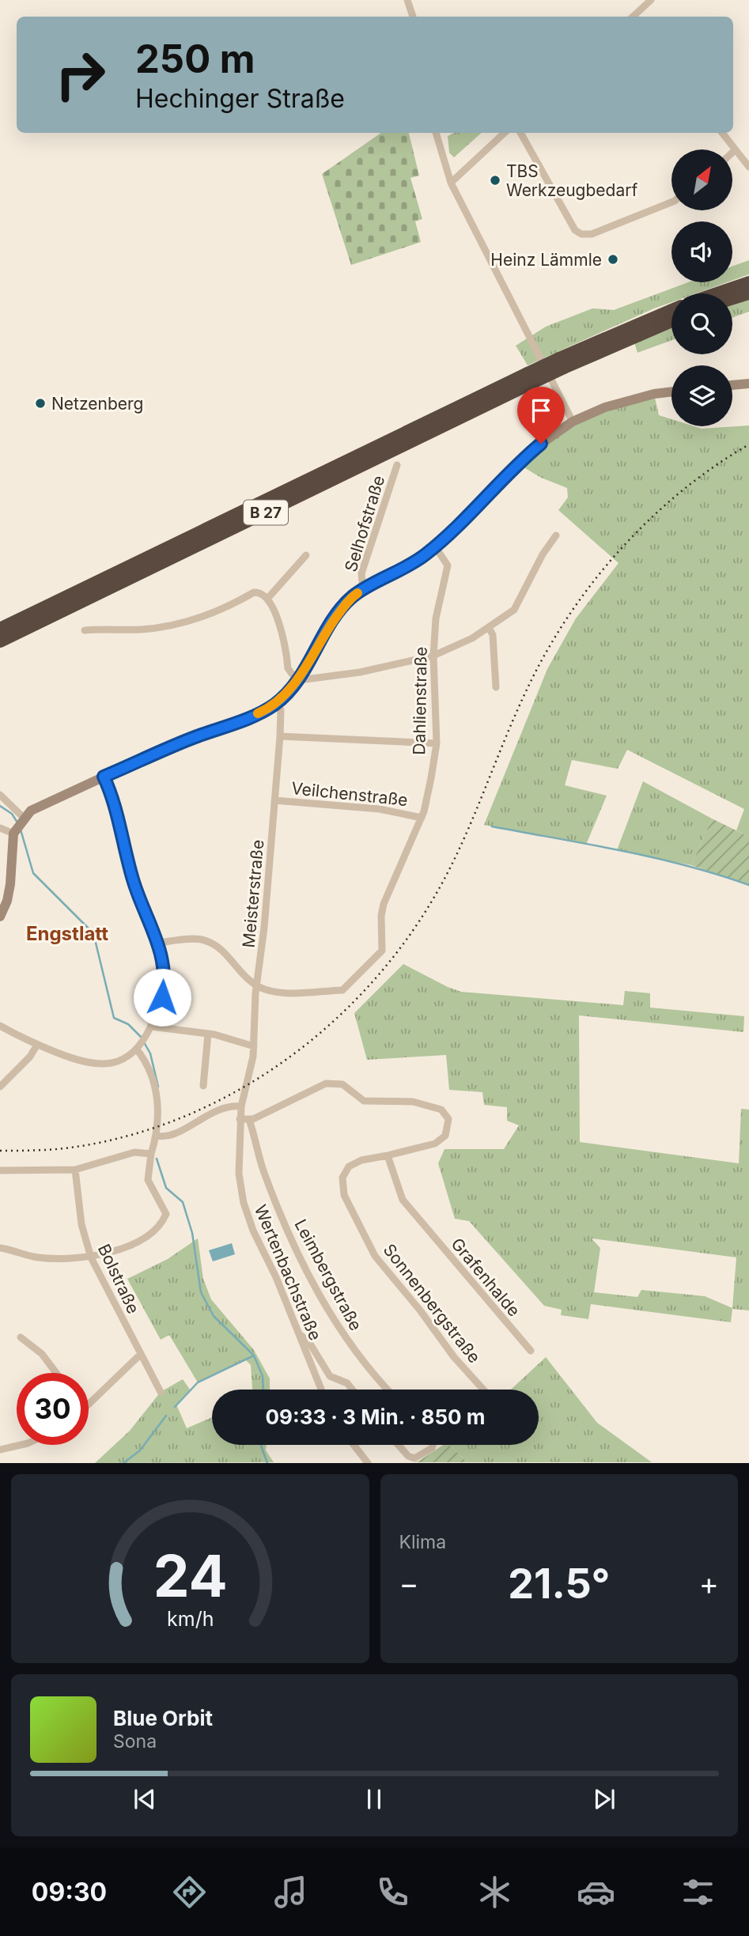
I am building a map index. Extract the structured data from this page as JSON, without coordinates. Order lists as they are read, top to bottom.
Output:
{
  "streets": {
    "highway": ["B 27"],
    "street": [
      "Selhofstraße",
      "Dahlienstraße",
      "Veilchenstraße",
      "Meisterstraße",
      "Wertenbachstraße",
      "Leimbergstraße",
      "Grafenhalde",
      "Bolstraße",
      "Sonnenbergstraße"
    ]
  },
  "crossings": [
    ["Dahlienstraße", "Veilchenstraße"],
    ["Dahlienstraße", "Meisterstraße"],
    ["Veilchenstraße", "Meisterstraße"],
    ["Meisterstraße", "Wertenbachstraße"],
    ["Leimbergstraße", "Sonnenbergstraße"],
    ["Grafenhalde", "Sonnenbergstraße"]
  ],
  "districts": ["Engstlatt"],
  "places": ["TBS Werkzeugbedarf", "Heinz Lämmle", "Netzenberg"],
  "north": "top right",
  "page": {
    "turn": ["250 m", "Hechinger Straße"],
    "limit": "30",
    "trip": "09:33 · 3 Min. · 850 m",
    "tile": "Klima",
    "heat": ["−", "21.5°", "+"],
    "song": ["Blue Orbit", "Sona"],
    "tabs": "09:30",
    "gauge": ["24", "km/h"]
  }
}
